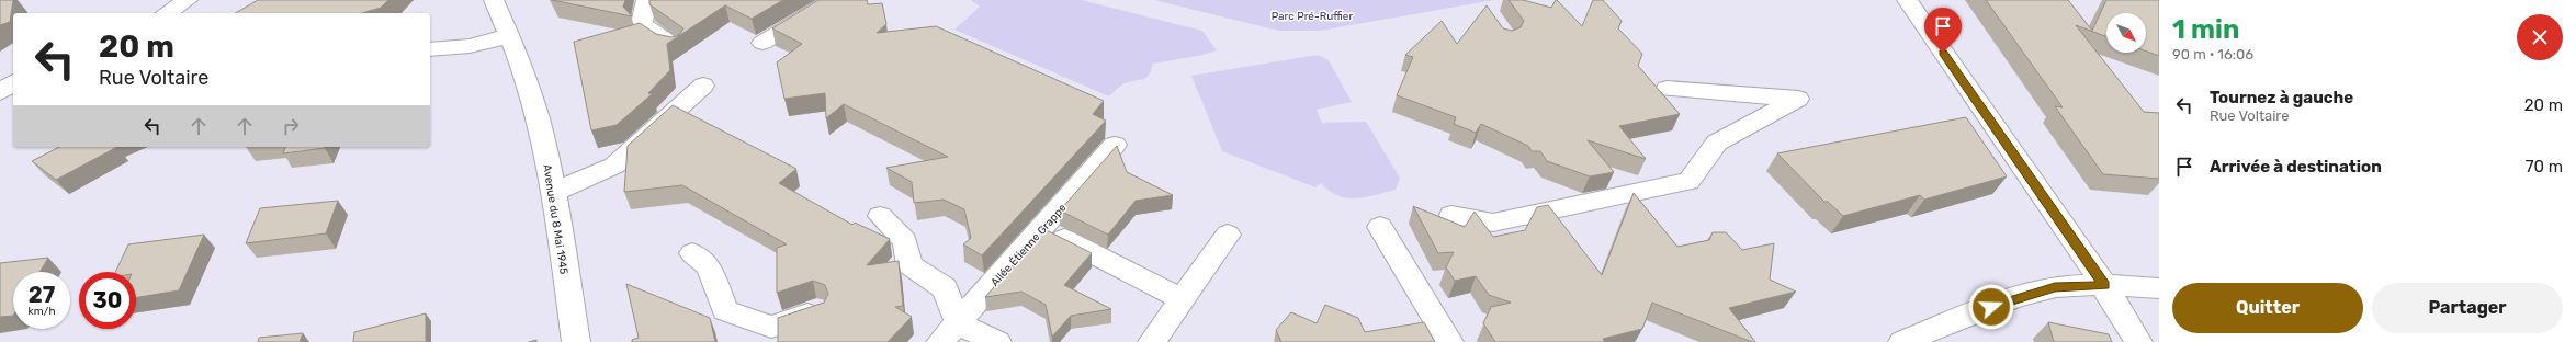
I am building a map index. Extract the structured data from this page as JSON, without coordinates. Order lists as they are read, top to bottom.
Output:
{
  "streets": {
    "street": ["Avenue du 8 Mai 1945", "Allée Étienne Grappe"]
  },
  "parks": ["Parc Pré-Ruffier"],
  "north": "bottom right",
  "page": {
    "heading": ["1 min", "90 m · 16:06"],
    "turn": ["20 m", "Rue Voltaire"],
    "list": [
      {
        "name": "Tournez à gauche",
        "note": "Rue Voltaire",
        "value": "20 m"
      },
      {
        "name": "Arrivée à destination",
        "value": "70 m"
      }
    ],
    "speed": "27 km/h",
    "limit": "30",
    "buttons": ["Quitter", "Partager"]
  }
}
